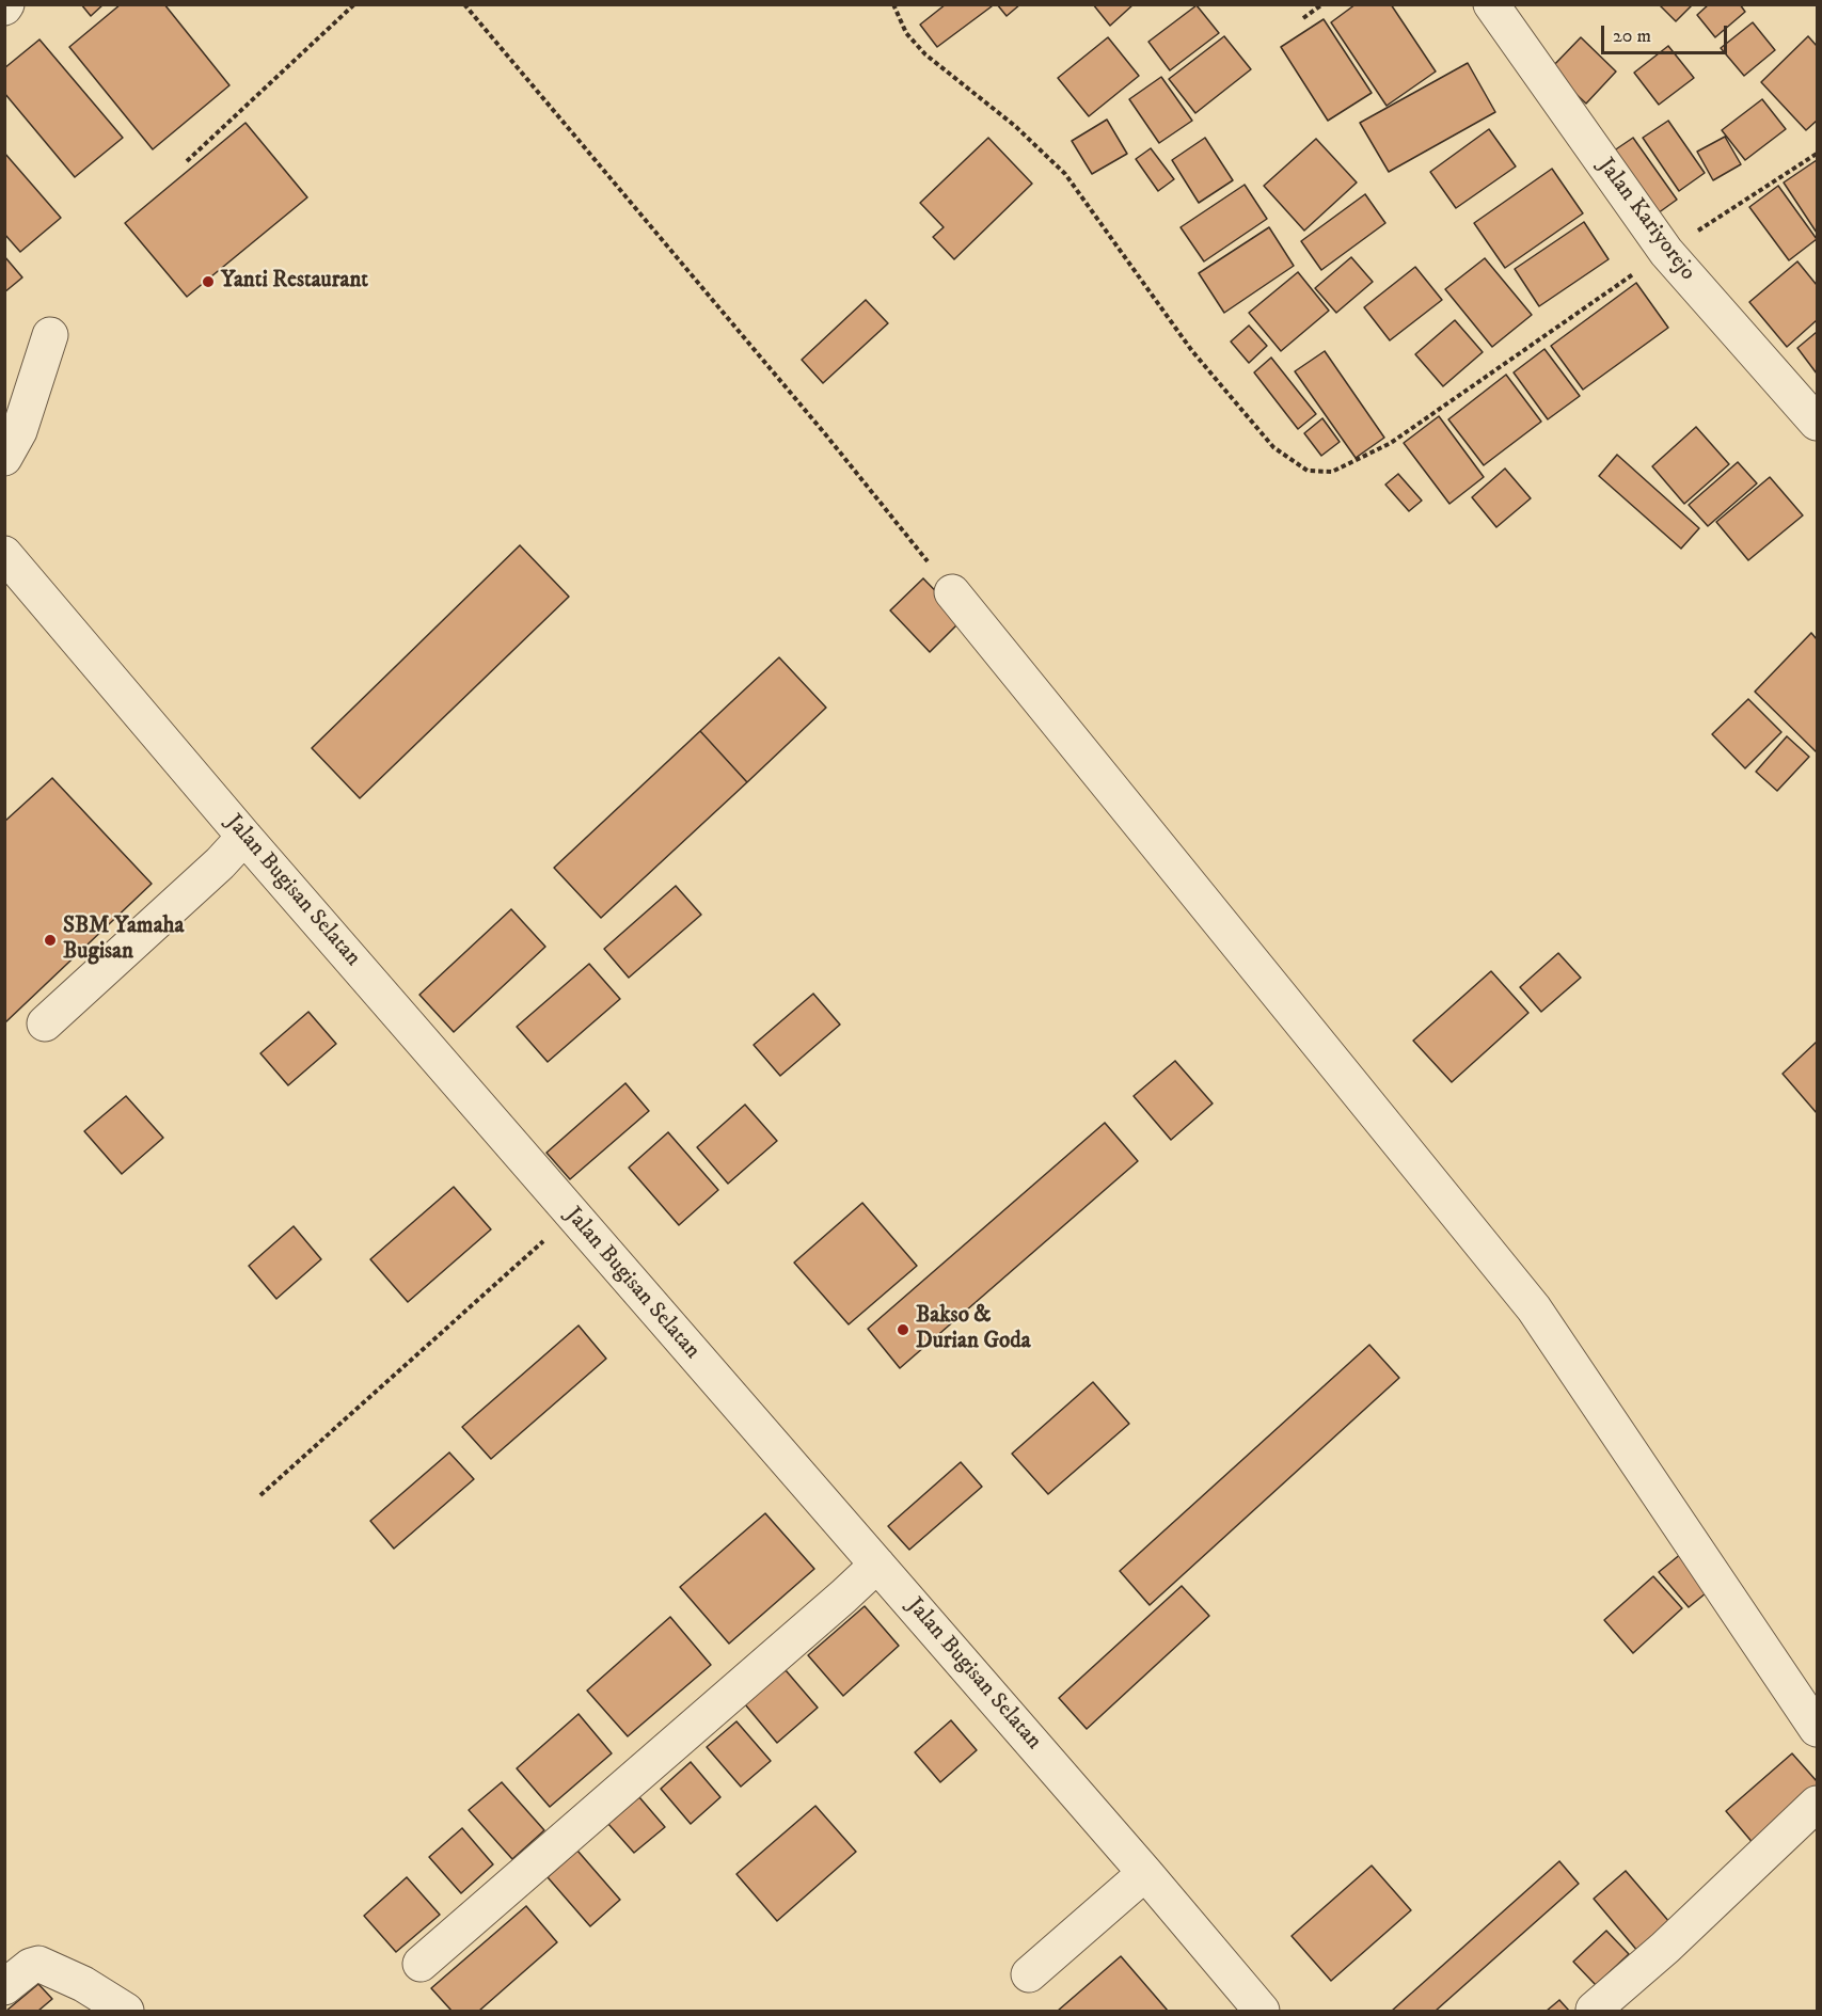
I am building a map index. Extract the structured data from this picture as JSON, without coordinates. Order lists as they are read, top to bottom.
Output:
{
  "streets": {
    "street": ["Jalan Kariyorejo", "Jalan Bugisan Selatan"]
  },
  "places": ["Yanti Restaurant", "SBM Yamaha Bugisan", "Bakso & Durian Goda"],
  "scale_bar": "20 m"
}
